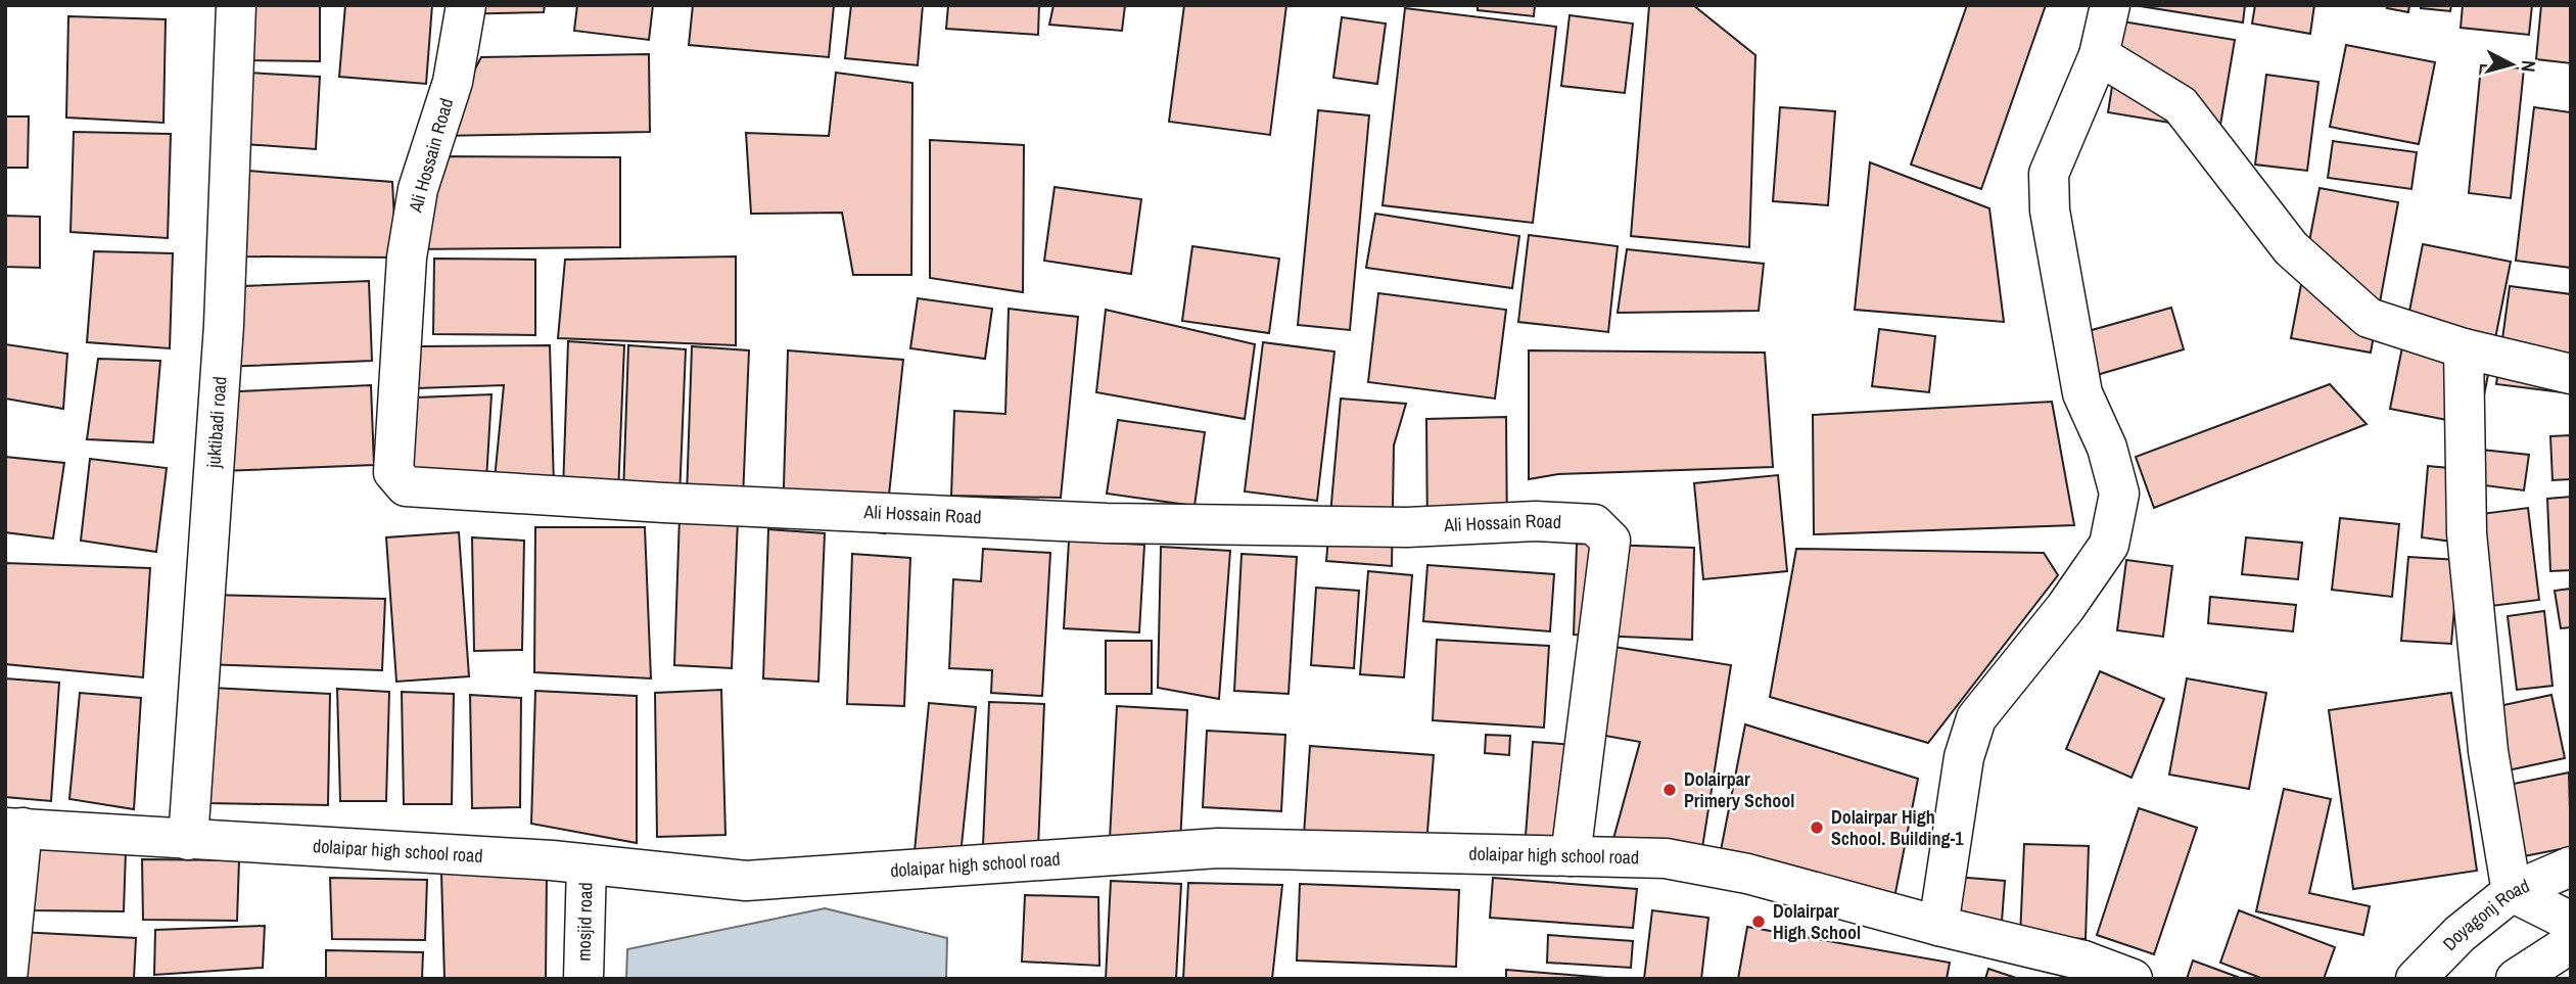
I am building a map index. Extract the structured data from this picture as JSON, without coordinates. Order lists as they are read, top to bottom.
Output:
{
  "streets": {
    "street": [
      "Ali Hossain Road",
      "juktibadi road",
      "dolaipar high school road",
      "Doyagonj Road",
      "mosjid road"
    ]
  },
  "crossings": [
    ["Ali Hossain Road", "dolaipar high school road"],
    ["juktibadi road", "dolaipar high school road"],
    ["dolaipar high school road", "mosjid road"]
  ],
  "places": ["Dolairpar Primery School", "Dolairpar High School. Building-1", "Dolairpar High School"],
  "north": "right"
}
